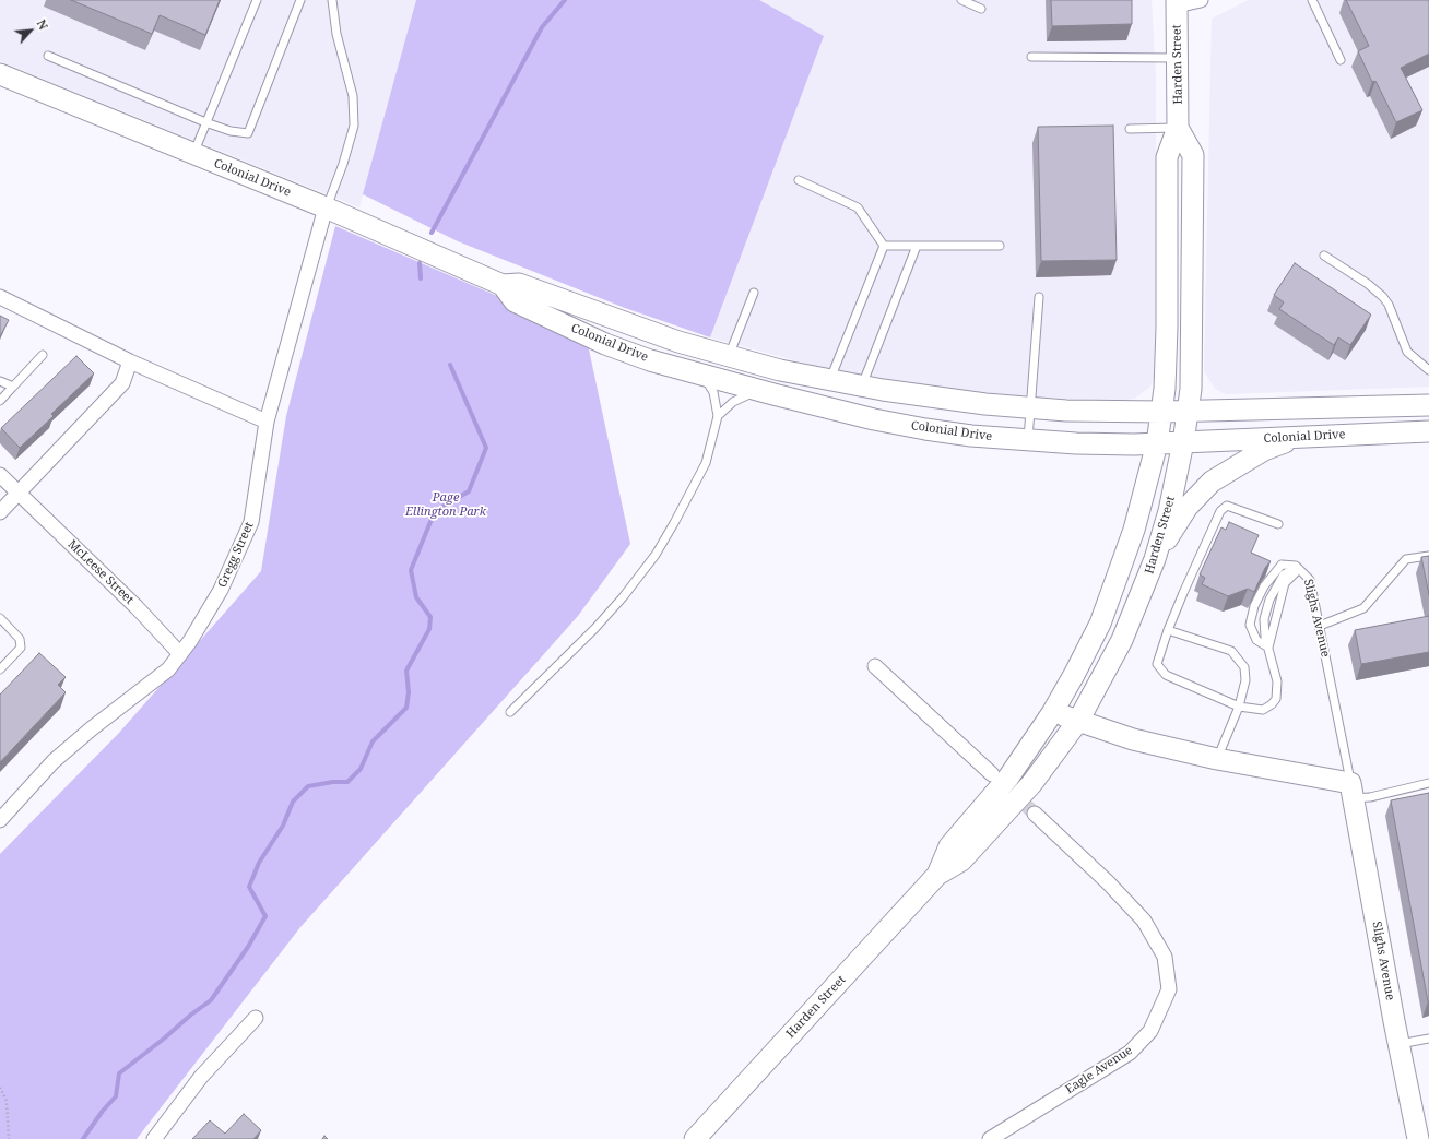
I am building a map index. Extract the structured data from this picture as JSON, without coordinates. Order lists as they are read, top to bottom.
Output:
{
  "streets": {
    "main road": ["Harden Street", "Colonial Drive", "Slighs Avenue"],
    "street": ["Gregg Street", "McLeese Street", "Eagle Avenue"]
  },
  "crossings": [
    ["Harden Street", "Colonial Drive"],
    ["Colonial Drive", "Gregg Street"],
    ["Gregg Street", "McLeese Street"]
  ],
  "parks": ["Page Ellington Park"],
  "north": "top right"
}
